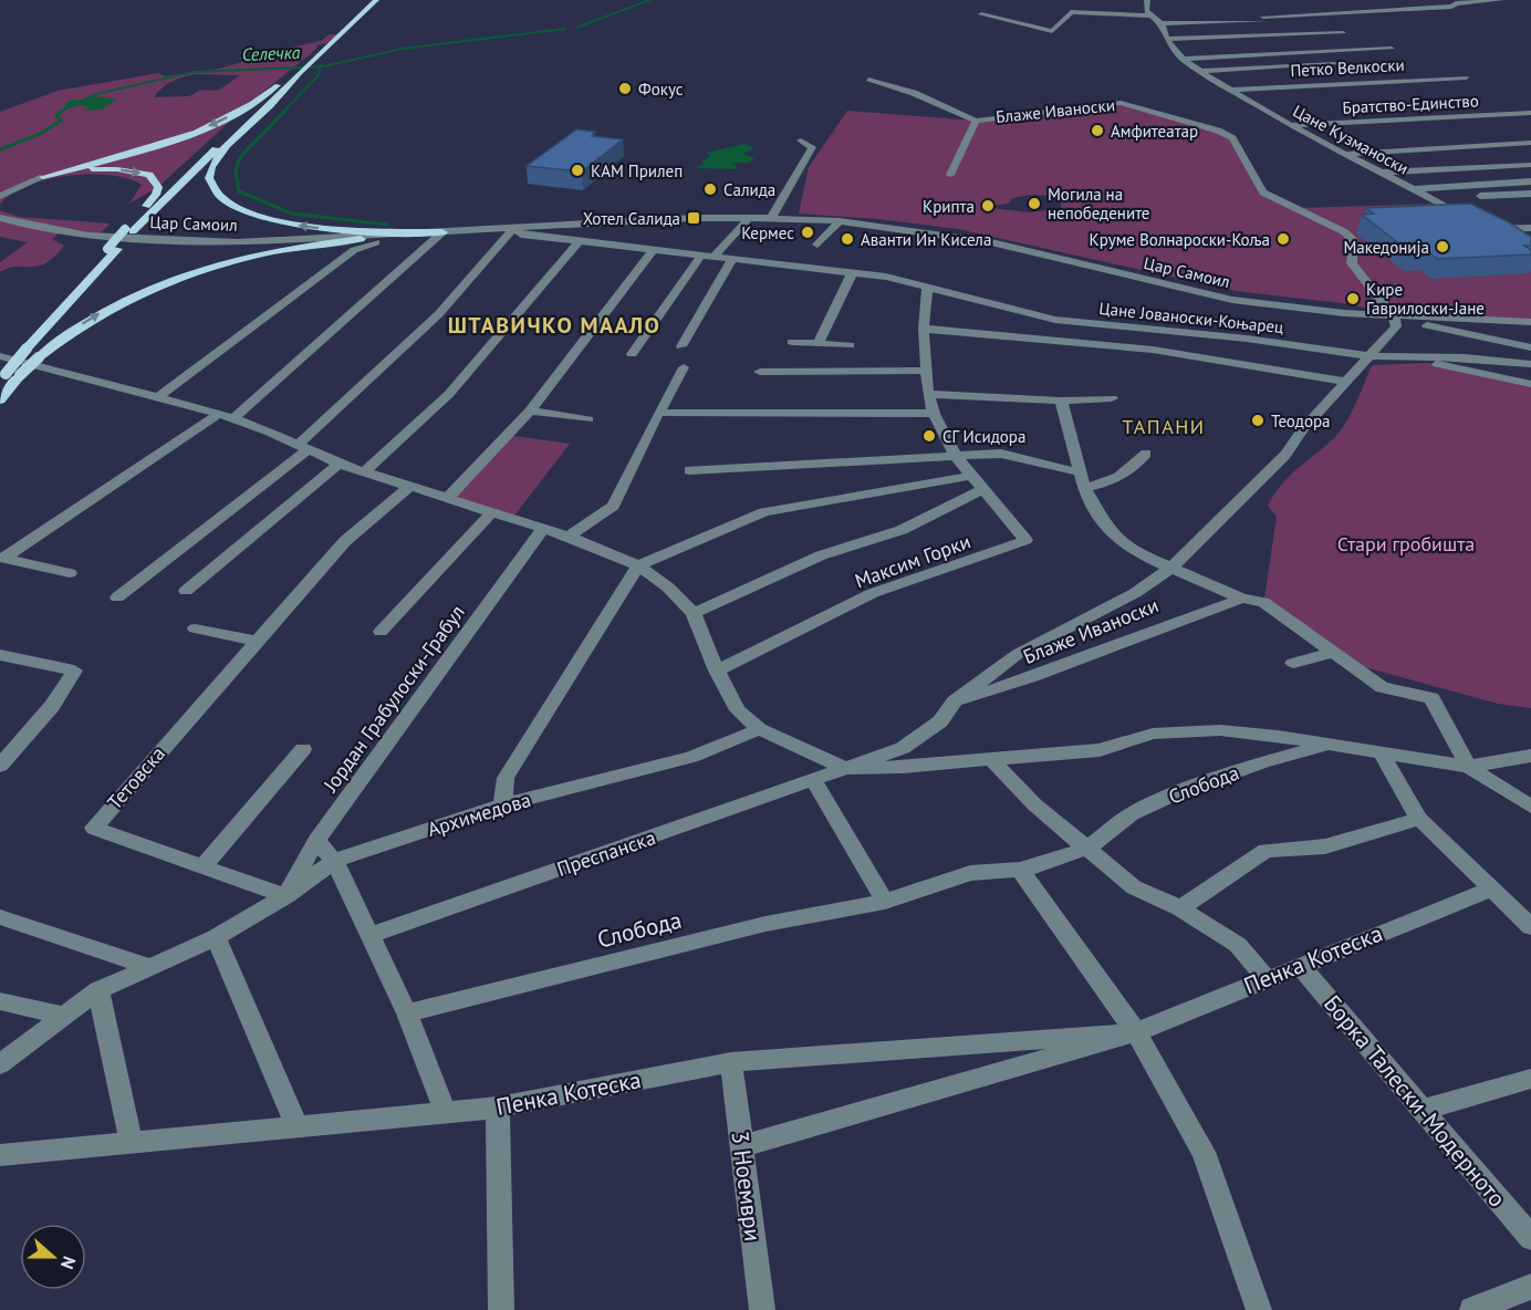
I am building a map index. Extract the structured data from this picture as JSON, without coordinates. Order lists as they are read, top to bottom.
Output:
{
  "streets": {
    "street": [
      "Петко Велкоски",
      "Братство-Единство",
      "Блаже Иваноски",
      "Цане Кузманоски",
      "Цар Самоил",
      "Цане Јованоски-Коњарец",
      "Максим Горки",
      "Јордан Грабулоски-Грабул",
      "Тетовска",
      "Слобода",
      "Архимедова",
      "Преспанска",
      "Пенка Котеска",
      "Борка Талески-Модерното",
      "3 Ноември"
    ]
  },
  "crossings": [
    ["Петко Велкоски", "Цане Кузманоски"],
    ["Братство-Единство", "Цане Кузманоски"],
    ["Блаже Иваноски", "Цар Самоил"],
    ["Блаже Иваноски", "Цане Јованоски-Коњарец"],
    ["Блаже Иваноски", "Преспанска"],
    ["Цар Самоил", "Цане Јованоски-Коњарец"],
    ["Цане Јованоски-Коњарец", "Максим Горки"],
    ["Јордан Грабулоски-Грабул", "Тетовска"],
    ["Јордан Грабулоски-Грабул", "Архимедова"],
    ["Тетовска", "Архимедова"],
    ["Пенка Котеска", "Борка Талески-Модерното"],
    ["Пенка Котеска", "3 Ноември"]
  ],
  "districts": ["ШТАВИЧКО МААЛО", "ТАПАНИ"],
  "water": ["Селечка"],
  "parks": ["Стари гробишта"],
  "places": {
    "other": [
      "Фокус",
      "Амфитеатар",
      "КАМ Прилеп",
      "Салида",
      "Могила на непобедените",
      "Крипта",
      "Кермес",
      "Аванти Ин Кисела",
      "Круме Волнароски-Коља",
      "Македонија",
      "Кире Гаврилоски-Јане",
      "Теодора",
      "СГ Исидора"
    ],
    "transit": ["Хотел Салида"]
  },
  "north": "right"
}
